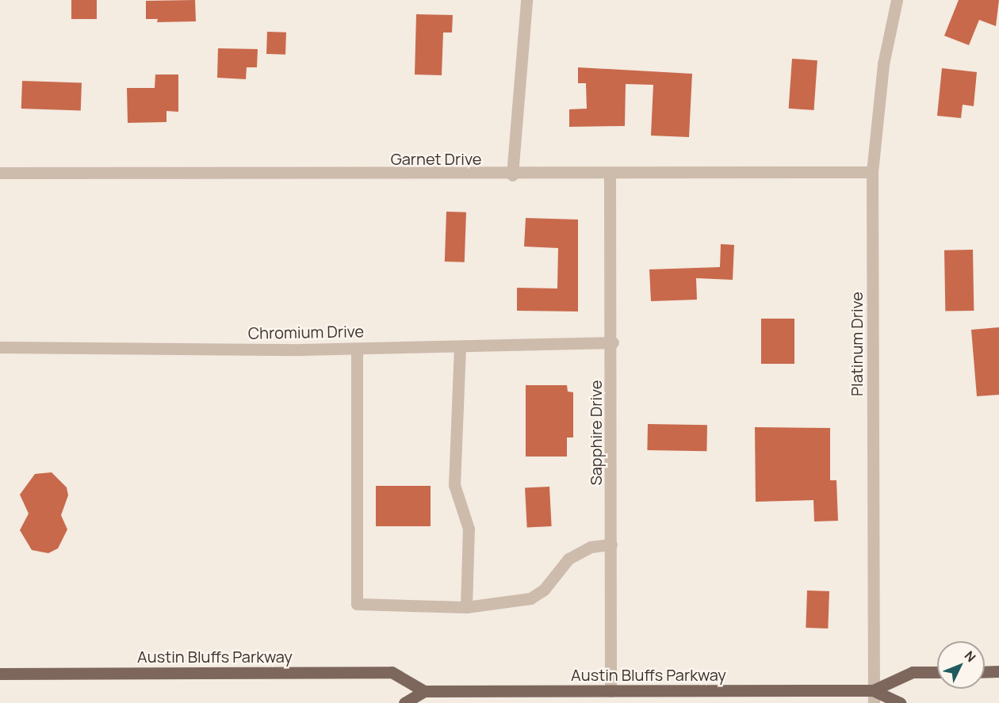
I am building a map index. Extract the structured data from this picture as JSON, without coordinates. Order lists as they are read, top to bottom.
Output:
{
  "streets": {
    "main road": ["Austin Bluffs Parkway"],
    "street": [
      "Garnet Drive",
      "Chromium Drive",
      "Platinum Drive",
      "Sapphire Drive"
    ]
  },
  "crossings": [
    ["Garnet Drive", "Platinum Drive"],
    ["Garnet Drive", "Sapphire Drive"],
    ["Chromium Drive", "Sapphire Drive"],
    ["Platinum Drive", "Austin Bluffs Parkway"],
    ["Sapphire Drive", "Austin Bluffs Parkway"]
  ],
  "north": "top right"
}
